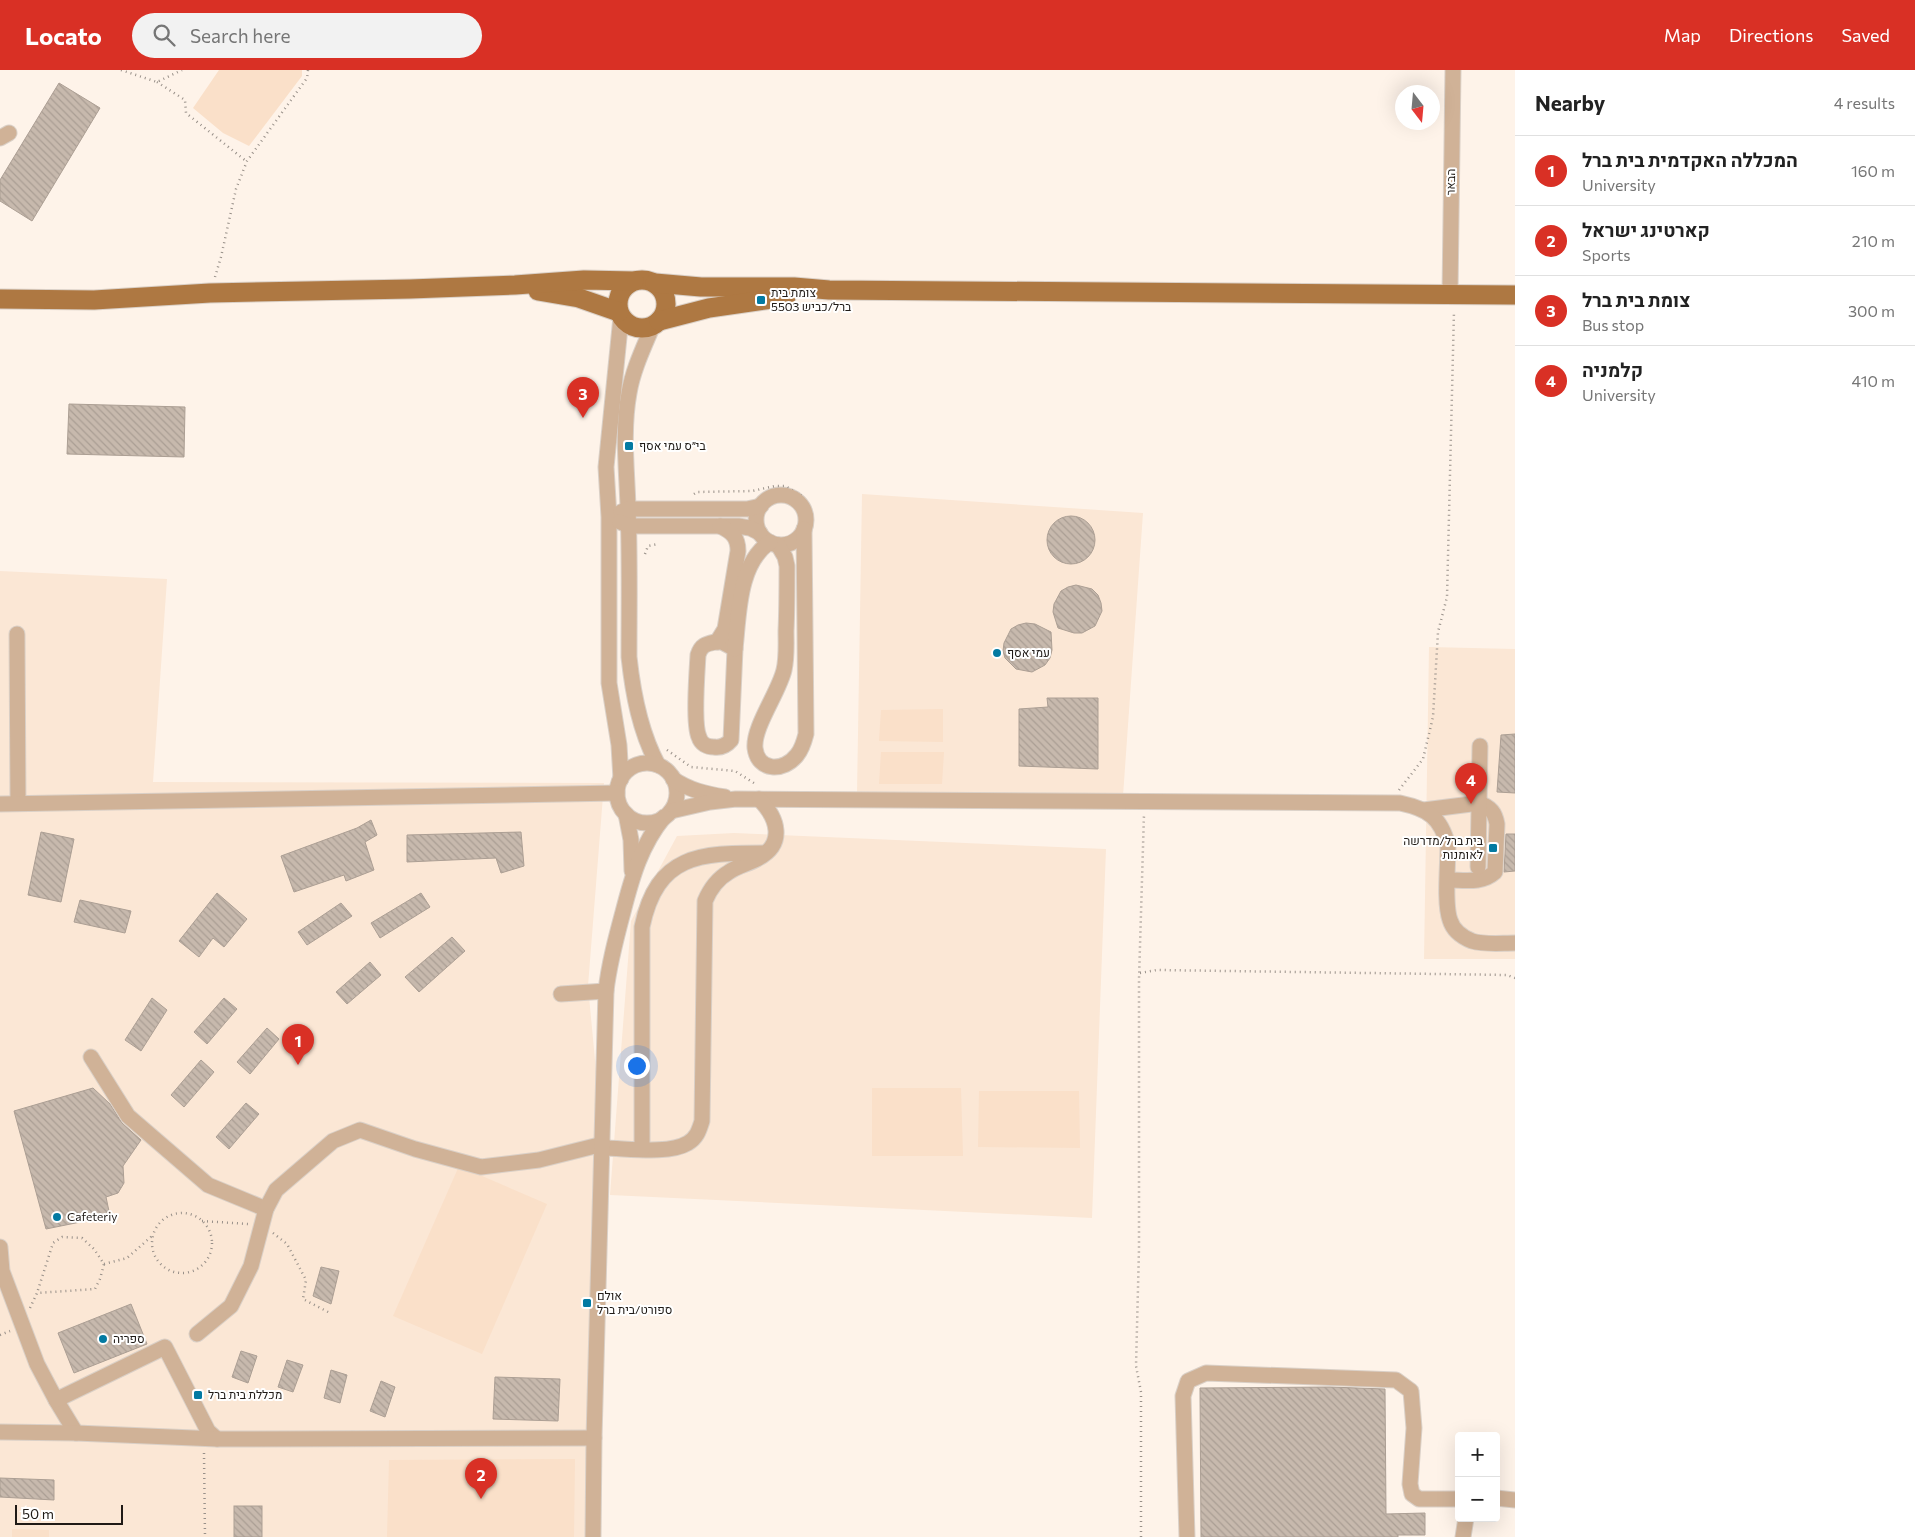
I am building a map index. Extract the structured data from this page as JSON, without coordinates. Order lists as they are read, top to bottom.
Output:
{
  "streets": {
    "street": ["הבאר"]
  },
  "places": {
    "transit": [
      "צומת בית ברל/כביש 5503",
      "בי״ס עמי אסף",
      "בית ברל/מדרשה לאומנות",
      "אולם ספורט/בית ברל",
      "מכללת בית ברל"
    ],
    "other": ["עמי אסף", "Cafeteriy", "ספריה"]
  },
  "scale_bar": "50 m",
  "north": "bottom",
  "page": {
    "header": "Locato",
    "search": "Search here",
    "nav": ["Map", "Directions", "Saved"],
    "heading": ["Nearby", "4 results"],
    "list": [
      {
        "mark": "1",
        "name": "המכללה האקדמית בית ברל",
        "note": "University",
        "value": "160 m"
      },
      {
        "mark": "2",
        "name": "קארטינג ישראל",
        "note": "Sports",
        "value": "210 m"
      },
      {
        "mark": "3",
        "name": "צומת בית ברל",
        "note": "Bus stop",
        "value": "300 m"
      },
      {
        "mark": "4",
        "name": "קלמניה",
        "note": "University",
        "value": "410 m"
      }
    ],
    "pins": [
      "3",
      "4",
      "1",
      "2"
    ],
    "map_buttons": ["+", "−"],
    "scale": "50 m"
  }
}
